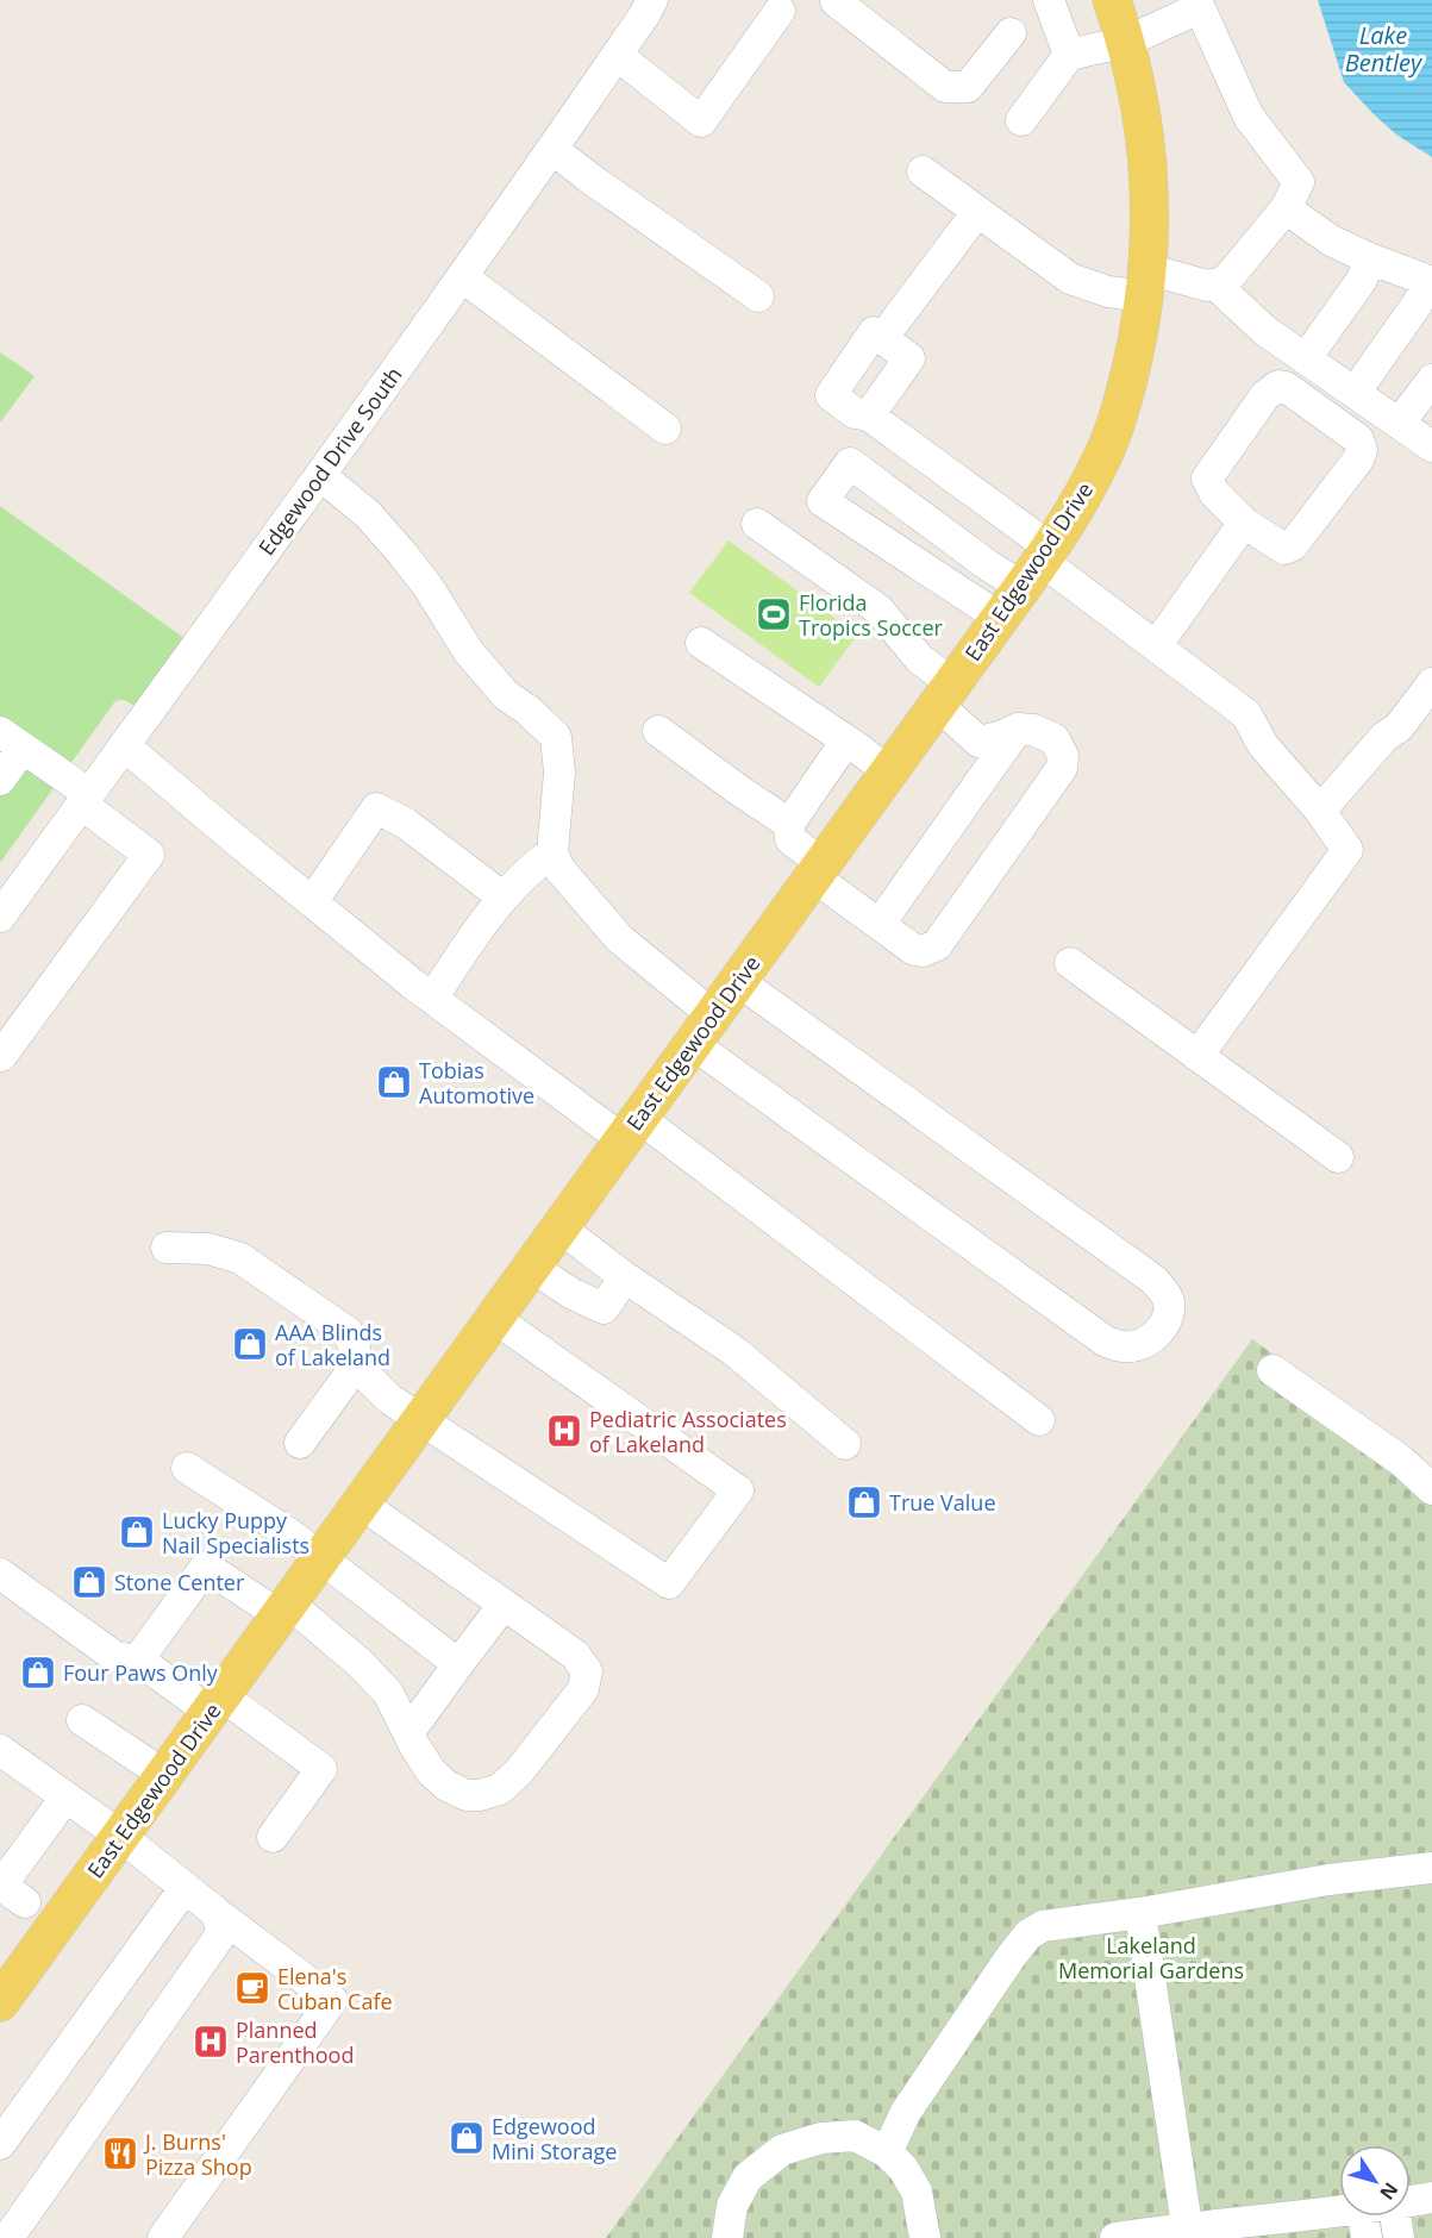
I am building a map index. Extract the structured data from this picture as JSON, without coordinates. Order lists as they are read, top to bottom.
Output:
{
  "streets": {
    "main road": ["East Edgewood Drive"],
    "street": ["Edgewood Drive South"]
  },
  "water": ["Lake Bentley"],
  "parks": ["Lakeland Memorial Gardens"],
  "places": {
    "sports": ["Florida Tropics Soccer"],
    "shop": [
      "Tobias Automotive",
      "AAA Blinds of Lakeland",
      "True Value",
      "Lucky Puppy Nail Specialists",
      "Stone Center",
      "Four Paws Only",
      "Edgewood Mini Storage"
    ],
    "hospital": ["Pediatric Associates of Lakeland", "Planned Parenthood"],
    "cafe": ["Elena's Cuban Cafe"],
    "restaurant": ["J. Burns' Pizza Shop"]
  },
  "north": "bottom right"
}
